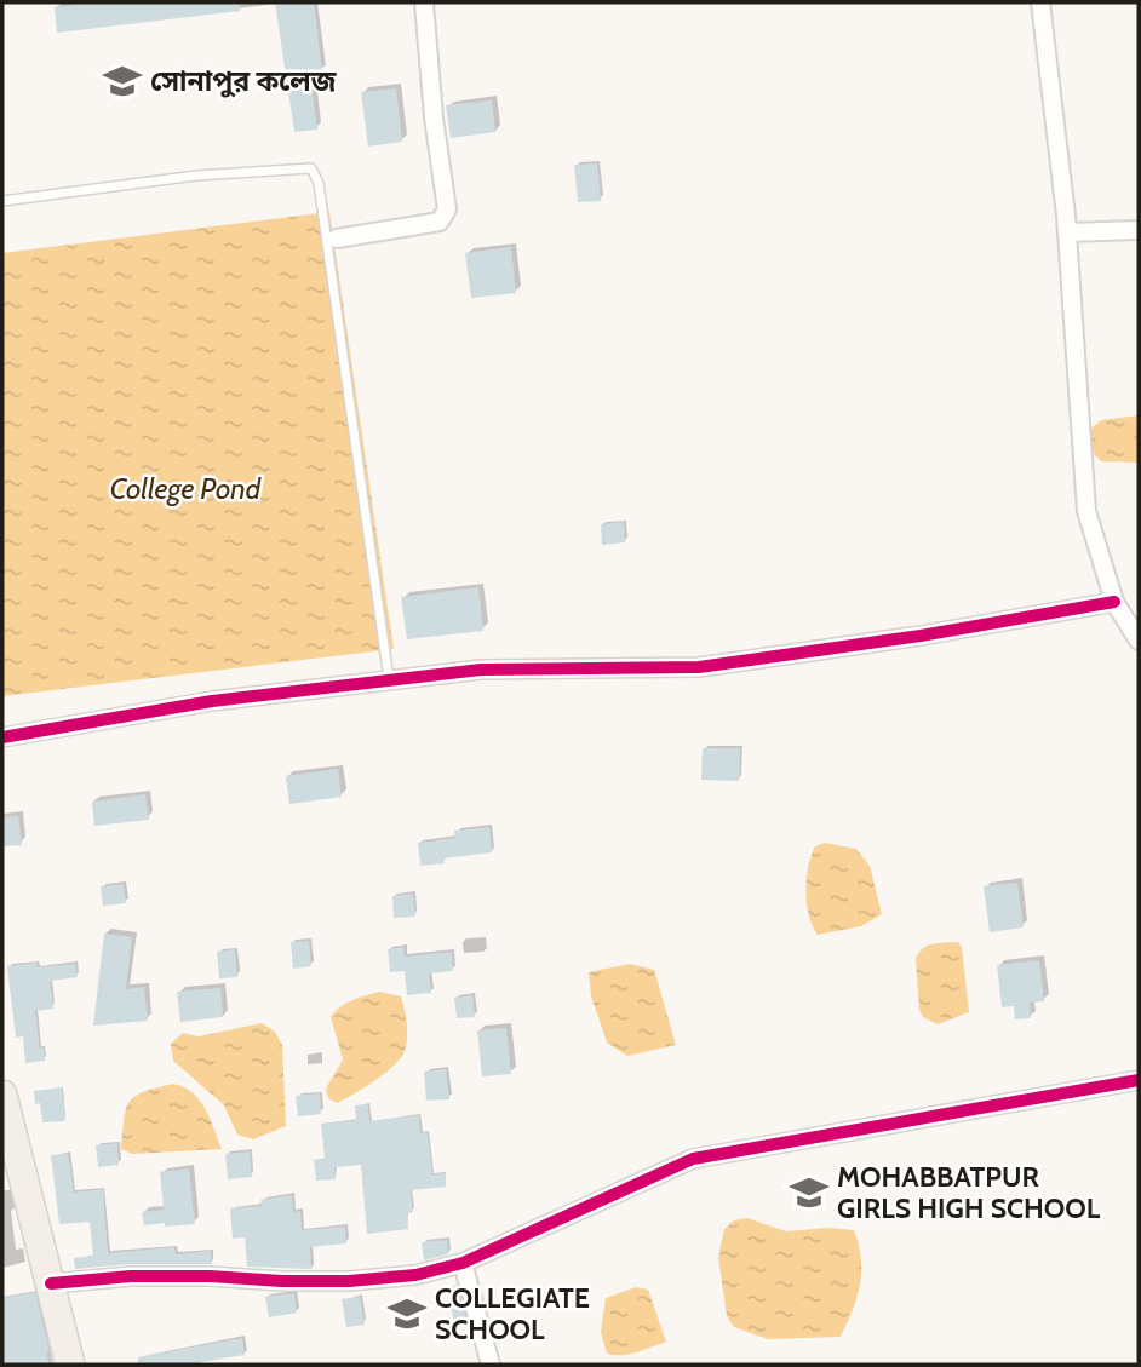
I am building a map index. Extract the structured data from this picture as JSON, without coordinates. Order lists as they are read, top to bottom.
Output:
{
  "water": ["College Pond"],
  "places": {
    "school or university": ["সোনাপুর কলেজ", "MOHABBATPUR GIRLS HIGH SCHOOL", "COLLEGIATE SCHOOL"]
  }
}
